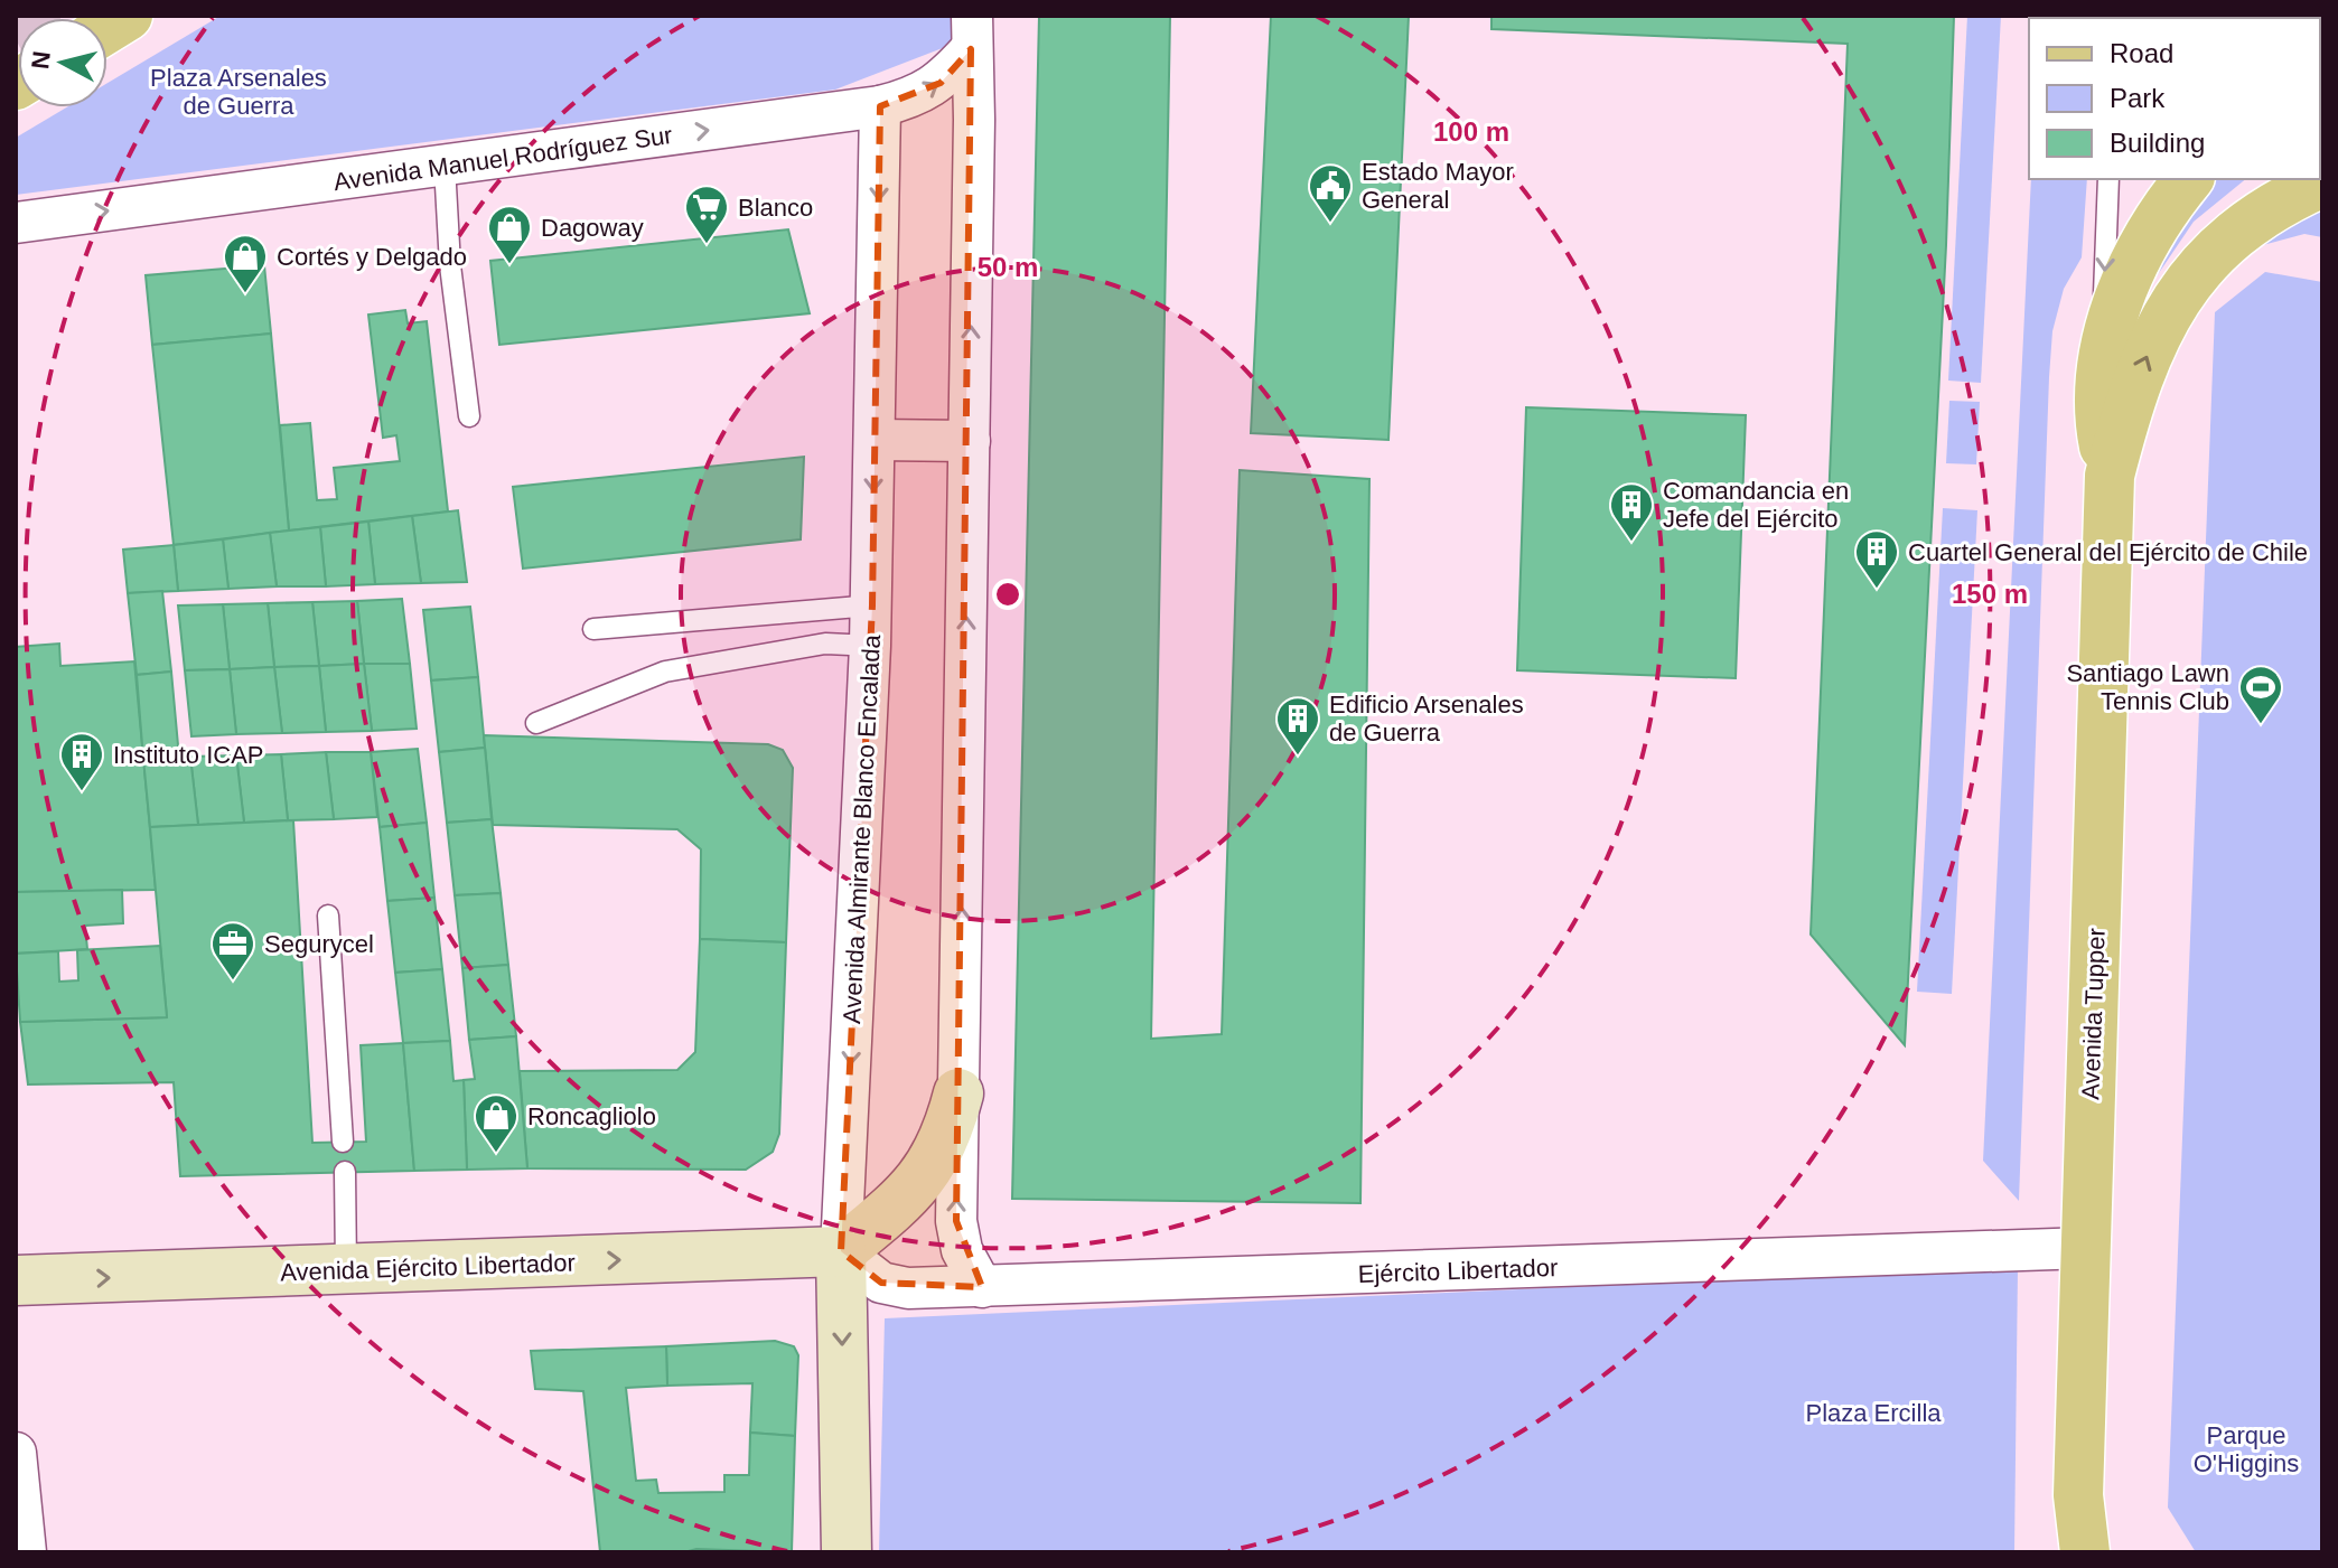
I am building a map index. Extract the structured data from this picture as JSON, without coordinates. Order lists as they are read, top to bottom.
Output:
{
  "streets": {
    "main road": ["Avenida Tupper"],
    "street": [
      "Avenida Manuel Rodríguez Sur",
      "Avenida Almirante Blanco Encalada",
      "Avenida Ejército Libertador",
      "Ejército Libertador"
    ]
  },
  "crossings": [
    ["Avenida Manuel Rodríguez Sur", "Avenida Almirante Blanco Encalada"],
    ["Avenida Almirante Blanco Encalada", "Avenida Ejército Libertador"],
    ["Avenida Almirante Blanco Encalada", "Ejército Libertador"],
    ["Avenida Tupper", "Ejército Libertador"],
    ["Avenida Ejército Libertador", "Ejército Libertador"]
  ],
  "one_way": ["Avenida Manuel Rodríguez Sur", "Avenida Ejército Libertador"],
  "parks": ["Plaza Arsenales de Guerra", "Plaza Ercilla", "Parque O'Higgins"],
  "places": {
    "public building": ["Estado Mayor General"],
    "supermarket": ["Blanco"],
    "shop": ["Dagoway", "Cortés y Delgado", "Roncagliolo"],
    "building": [
      "Comandancia en Jefe del Ejército",
      "Cuartel General del Ejército de Chile",
      "Edificio Arsenales de Guerra",
      "Instituto ICAP"
    ],
    "sports": ["Santiago Lawn Tennis Club"],
    "office": ["Segurycel"]
  },
  "legend": ["Road", "Park", "Building"],
  "north": "left",
  "rings": ["100 m", "50 m", "150 m"]
}
